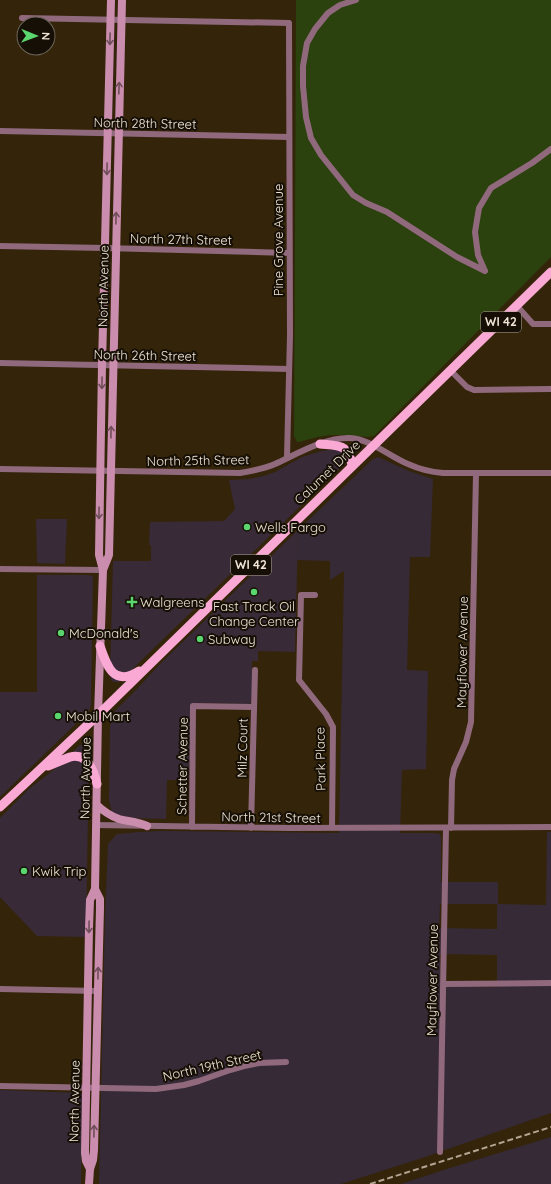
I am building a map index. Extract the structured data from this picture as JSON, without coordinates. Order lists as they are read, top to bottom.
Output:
{
  "streets": {
    "main road": ["North Avenue", "WI 42", "Calumet Drive"],
    "street": [
      "North 28th Street",
      "North 27th Street",
      "Pine Grove Avenue",
      "North 26th Street",
      "North 25th Street",
      "Mayflower Avenue",
      "Milz Court",
      "Park Place",
      "Schetter Avenue",
      "North 21st Street",
      "North 19th Street"
    ]
  },
  "crossings": [
    ["North 28th Street", "Pine Grove Avenue"],
    ["North 28th Street", "North Avenue"],
    ["North 27th Street", "Pine Grove Avenue"],
    ["North 27th Street", "North Avenue"],
    ["Pine Grove Avenue", "North Avenue"],
    ["Pine Grove Avenue", "North 26th Street"],
    ["Pine Grove Avenue", "North 25th Street"],
    ["North Avenue", "North 26th Street"],
    ["North Avenue", "North 25th Street"],
    ["North Avenue", "Calumet Drive"],
    ["North Avenue", "North 21st Street"],
    ["North Avenue", "North 19th Street"],
    ["North 25th Street", "Calumet Drive"],
    ["North 25th Street", "Mayflower Avenue"],
    ["Mayflower Avenue", "North 21st Street"],
    ["Milz Court", "Schetter Avenue"],
    ["Milz Court", "North 21st Street"],
    ["Park Place", "North 21st Street"],
    ["Schetter Avenue", "North 21st Street"]
  ],
  "places": {
    "other": [
      "Wells Fargo",
      "Fast Track Oil Change Center",
      "McDonald's",
      "Subway",
      "Mobil Mart",
      "Kwik Trip"
    ],
    "health": ["Walgreens"]
  },
  "north": "right"
}
